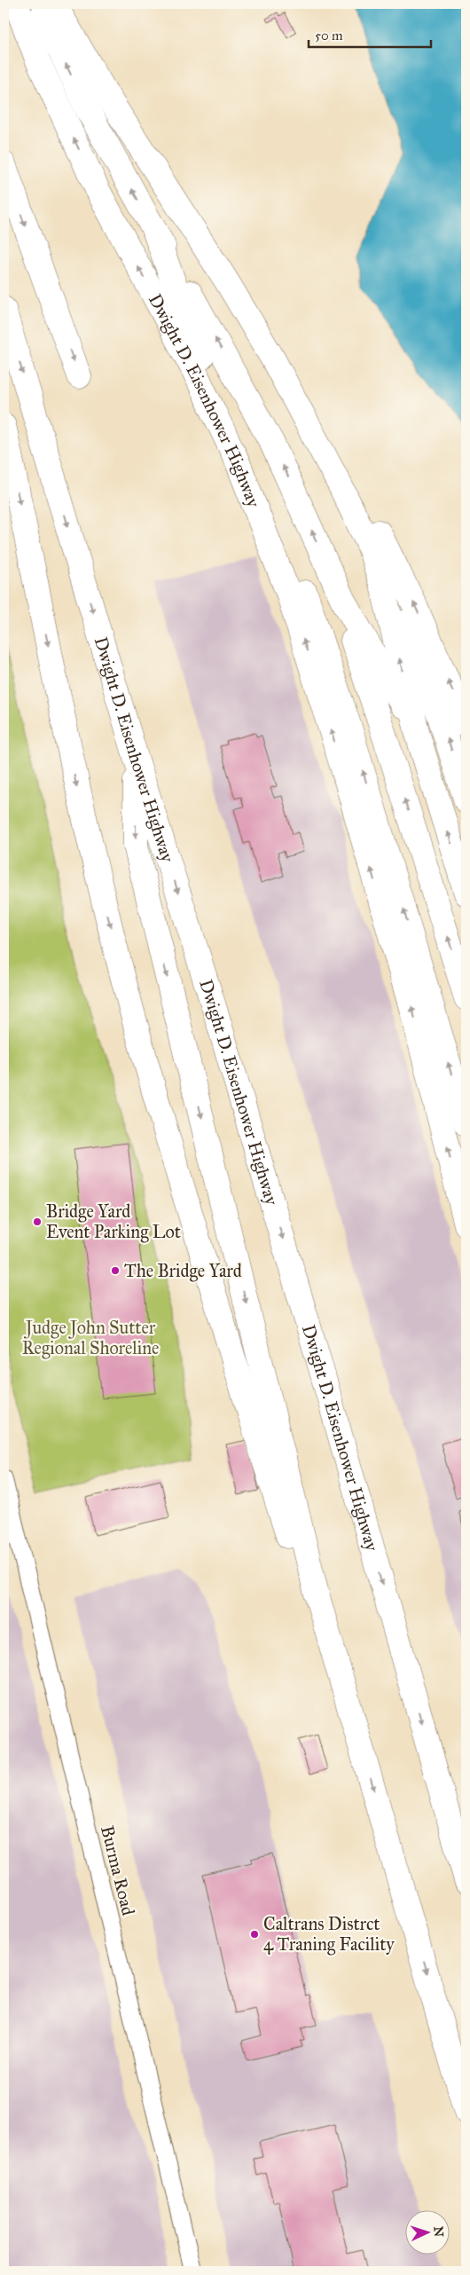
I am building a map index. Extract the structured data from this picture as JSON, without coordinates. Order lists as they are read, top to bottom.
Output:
{
  "streets": {
    "highway": ["Dwight D. Eisenhower Highway"],
    "street": ["Burma Road"]
  },
  "parks": ["Judge John Sutter Regional Shoreline"],
  "places": ["Bridge Yard Event Parking Lot", "The Bridge Yard", "Caltrans Distrct 4 Traning Facility"],
  "scale_bar": "50 m",
  "north": "right"
}
